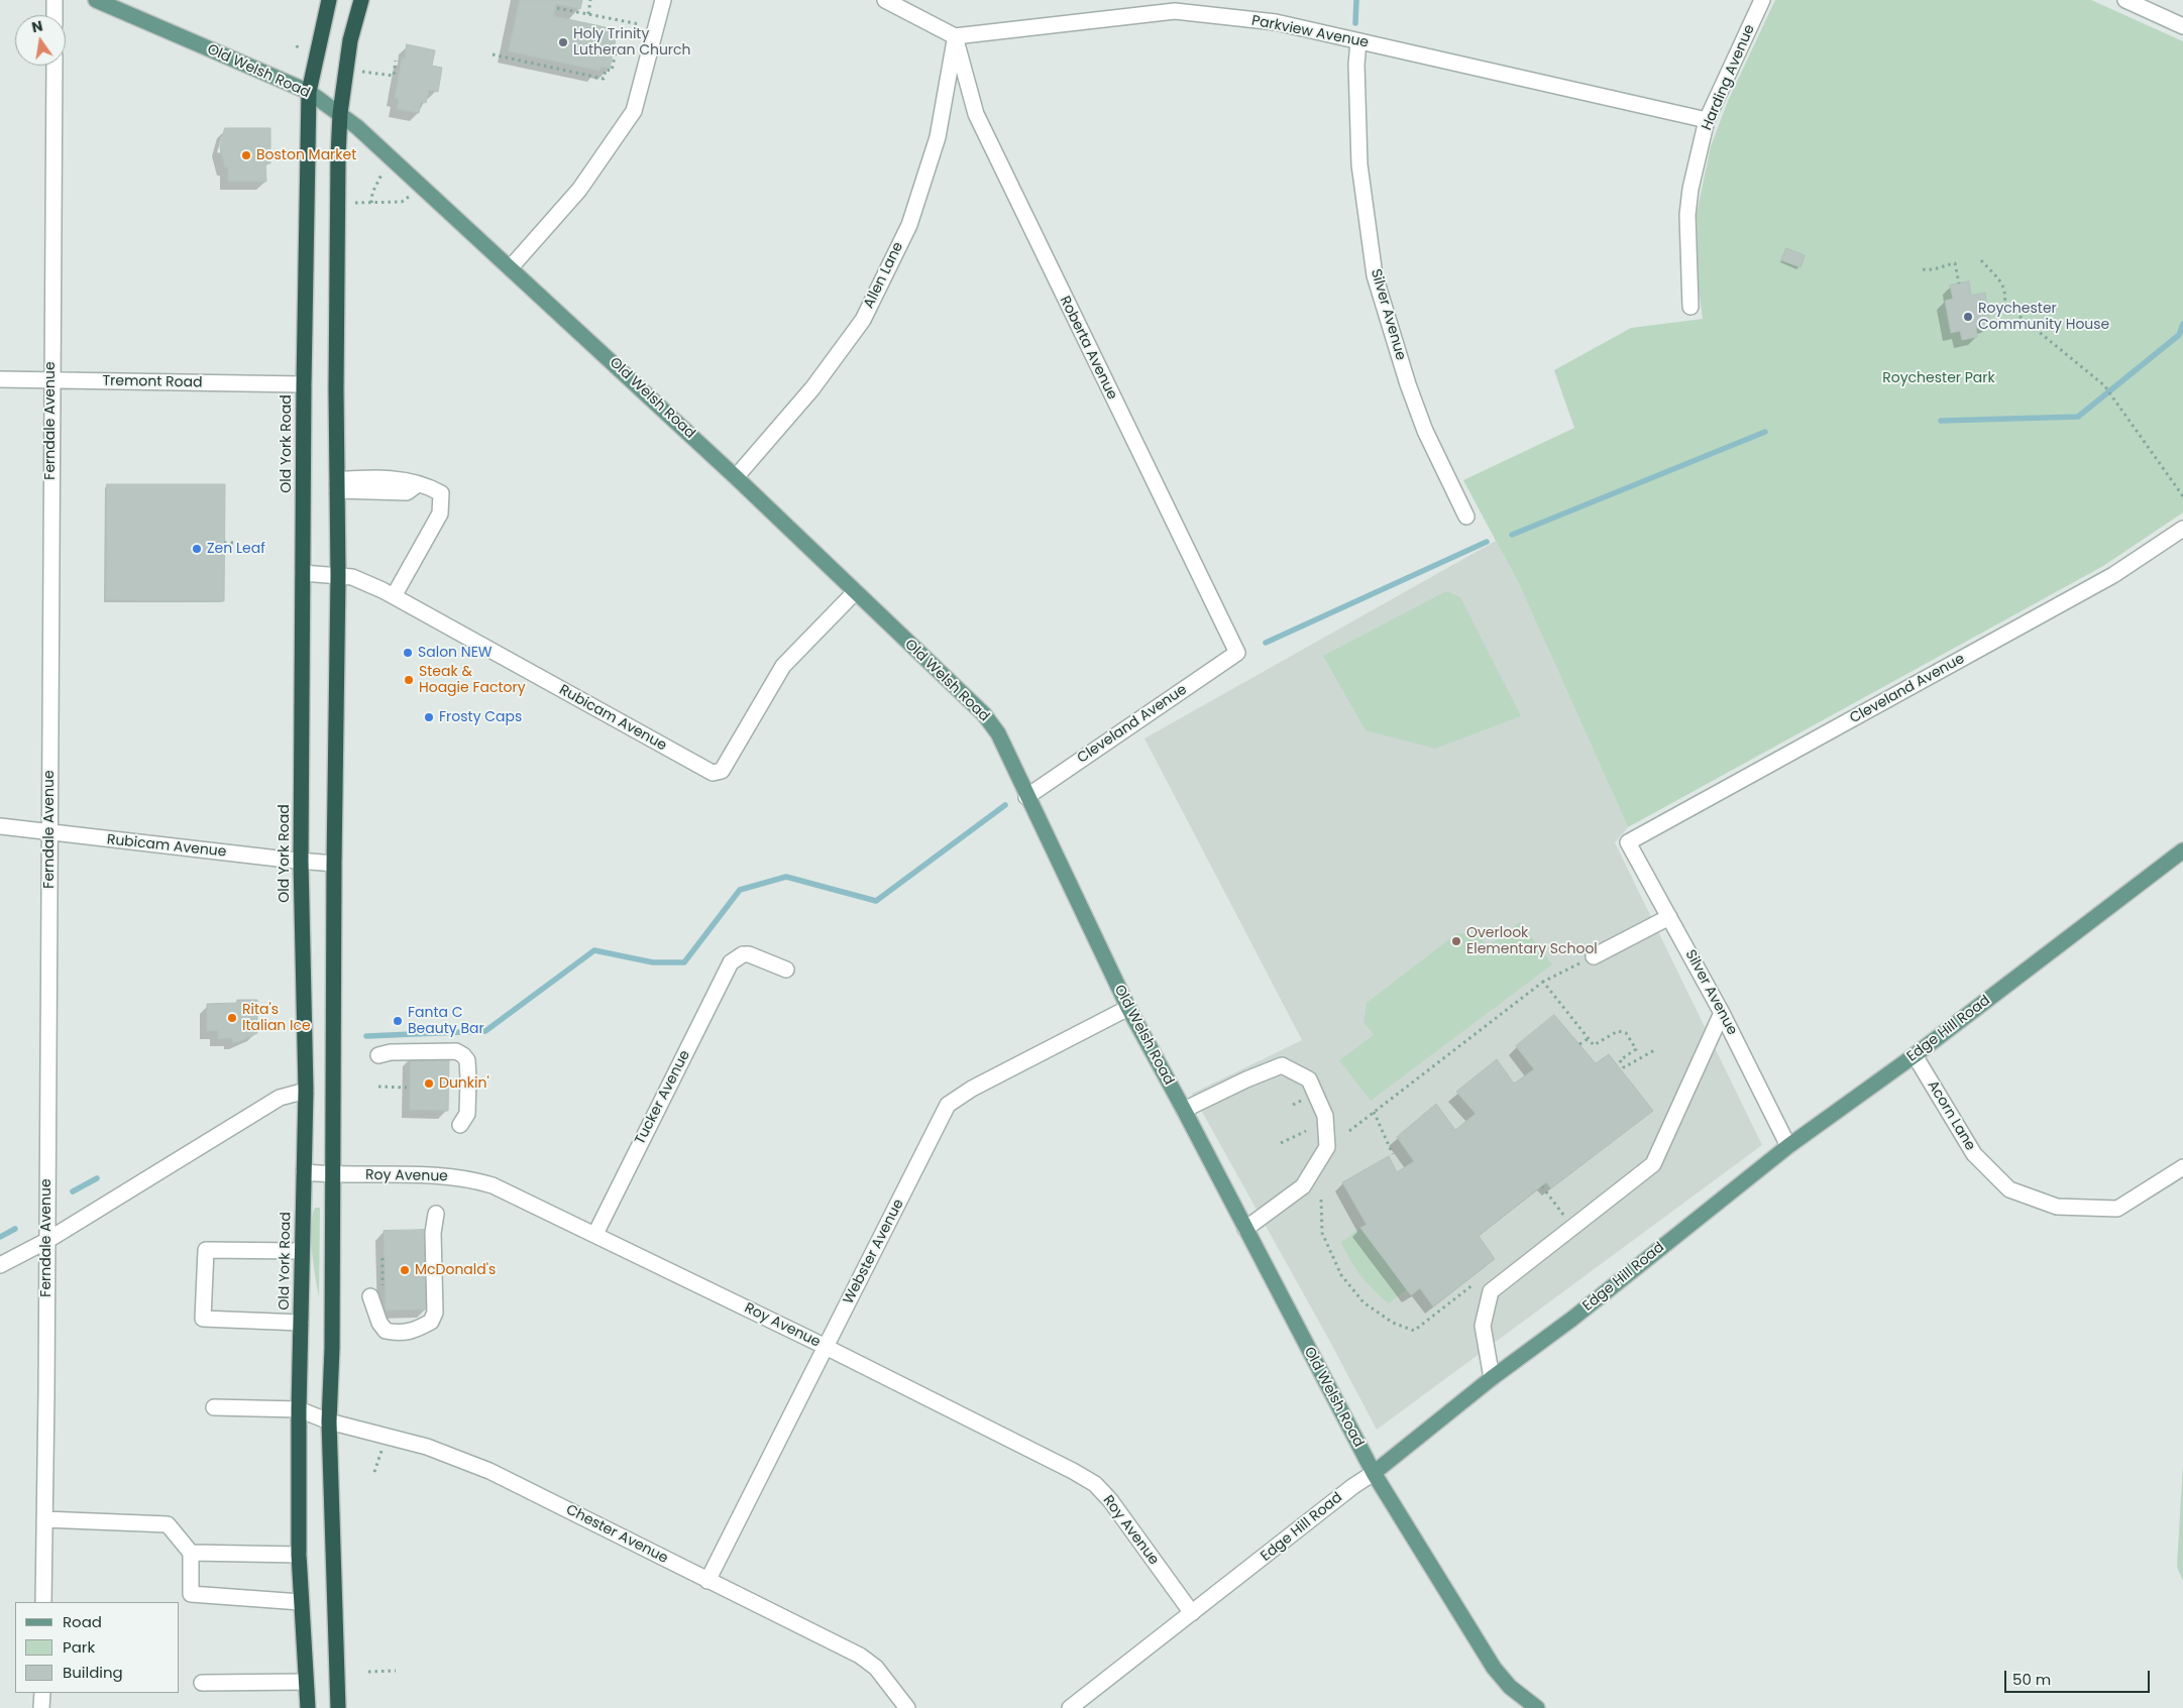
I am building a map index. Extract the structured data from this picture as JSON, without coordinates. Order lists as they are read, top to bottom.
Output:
{
  "streets": {
    "highway": ["Old York Road"],
    "main road": ["Old Welsh Road", "Edge Hill Road"],
    "street": [
      "Parkview Avenue",
      "Harding Avenue",
      "Allen Lane",
      "Silver Avenue",
      "Roberta Avenue",
      "Tremont Road",
      "Ferndale Avenue",
      "Cleveland Avenue",
      "Rubicam Avenue",
      "Tucker Avenue",
      "Acorn Lane",
      "Roy Avenue",
      "Webster Avenue",
      "Chester Avenue"
    ]
  },
  "crossings": [
    ["Parkview Avenue", "Harding Avenue"],
    ["Parkview Avenue", "Allen Lane"],
    ["Parkview Avenue", "Silver Avenue"],
    ["Parkview Avenue", "Roberta Avenue"],
    ["Old Welsh Road", "Allen Lane"],
    ["Old Welsh Road", "Old York Road"],
    ["Old Welsh Road", "Cleveland Avenue"],
    ["Old Welsh Road", "Rubicam Avenue"],
    ["Old Welsh Road", "Edge Hill Road"],
    ["Old Welsh Road", "Webster Avenue"],
    ["Allen Lane", "Roberta Avenue"],
    ["Silver Avenue", "Cleveland Avenue"],
    ["Silver Avenue", "Edge Hill Road"],
    ["Roberta Avenue", "Cleveland Avenue"],
    ["Tremont Road", "Ferndale Avenue"],
    ["Tremont Road", "Old York Road"],
    ["Ferndale Avenue", "Rubicam Avenue"],
    ["Old York Road", "Rubicam Avenue"],
    ["Old York Road", "Roy Avenue"],
    ["Old York Road", "Chester Avenue"],
    ["Edge Hill Road", "Acorn Lane"],
    ["Edge Hill Road", "Roy Avenue"],
    ["Tucker Avenue", "Roy Avenue"],
    ["Roy Avenue", "Webster Avenue"],
    ["Webster Avenue", "Chester Avenue"]
  ],
  "parks": ["Roychester Park"],
  "places": [
    "Holy Trinity Lutheran Church",
    "Boston Market",
    "Roychester Community House",
    "Zen Leaf",
    "Salon NEW",
    "Steak & Hoagie Factory",
    "Frosty Caps",
    "Overlook Elementary School",
    "Rita's Italian Ice",
    "Fanta C Beauty Bar",
    "Dunkin'",
    "McDonald's"
  ],
  "legend": ["Road", "Park", "Building"],
  "scale_bar": "50 m",
  "north": "top"
}
